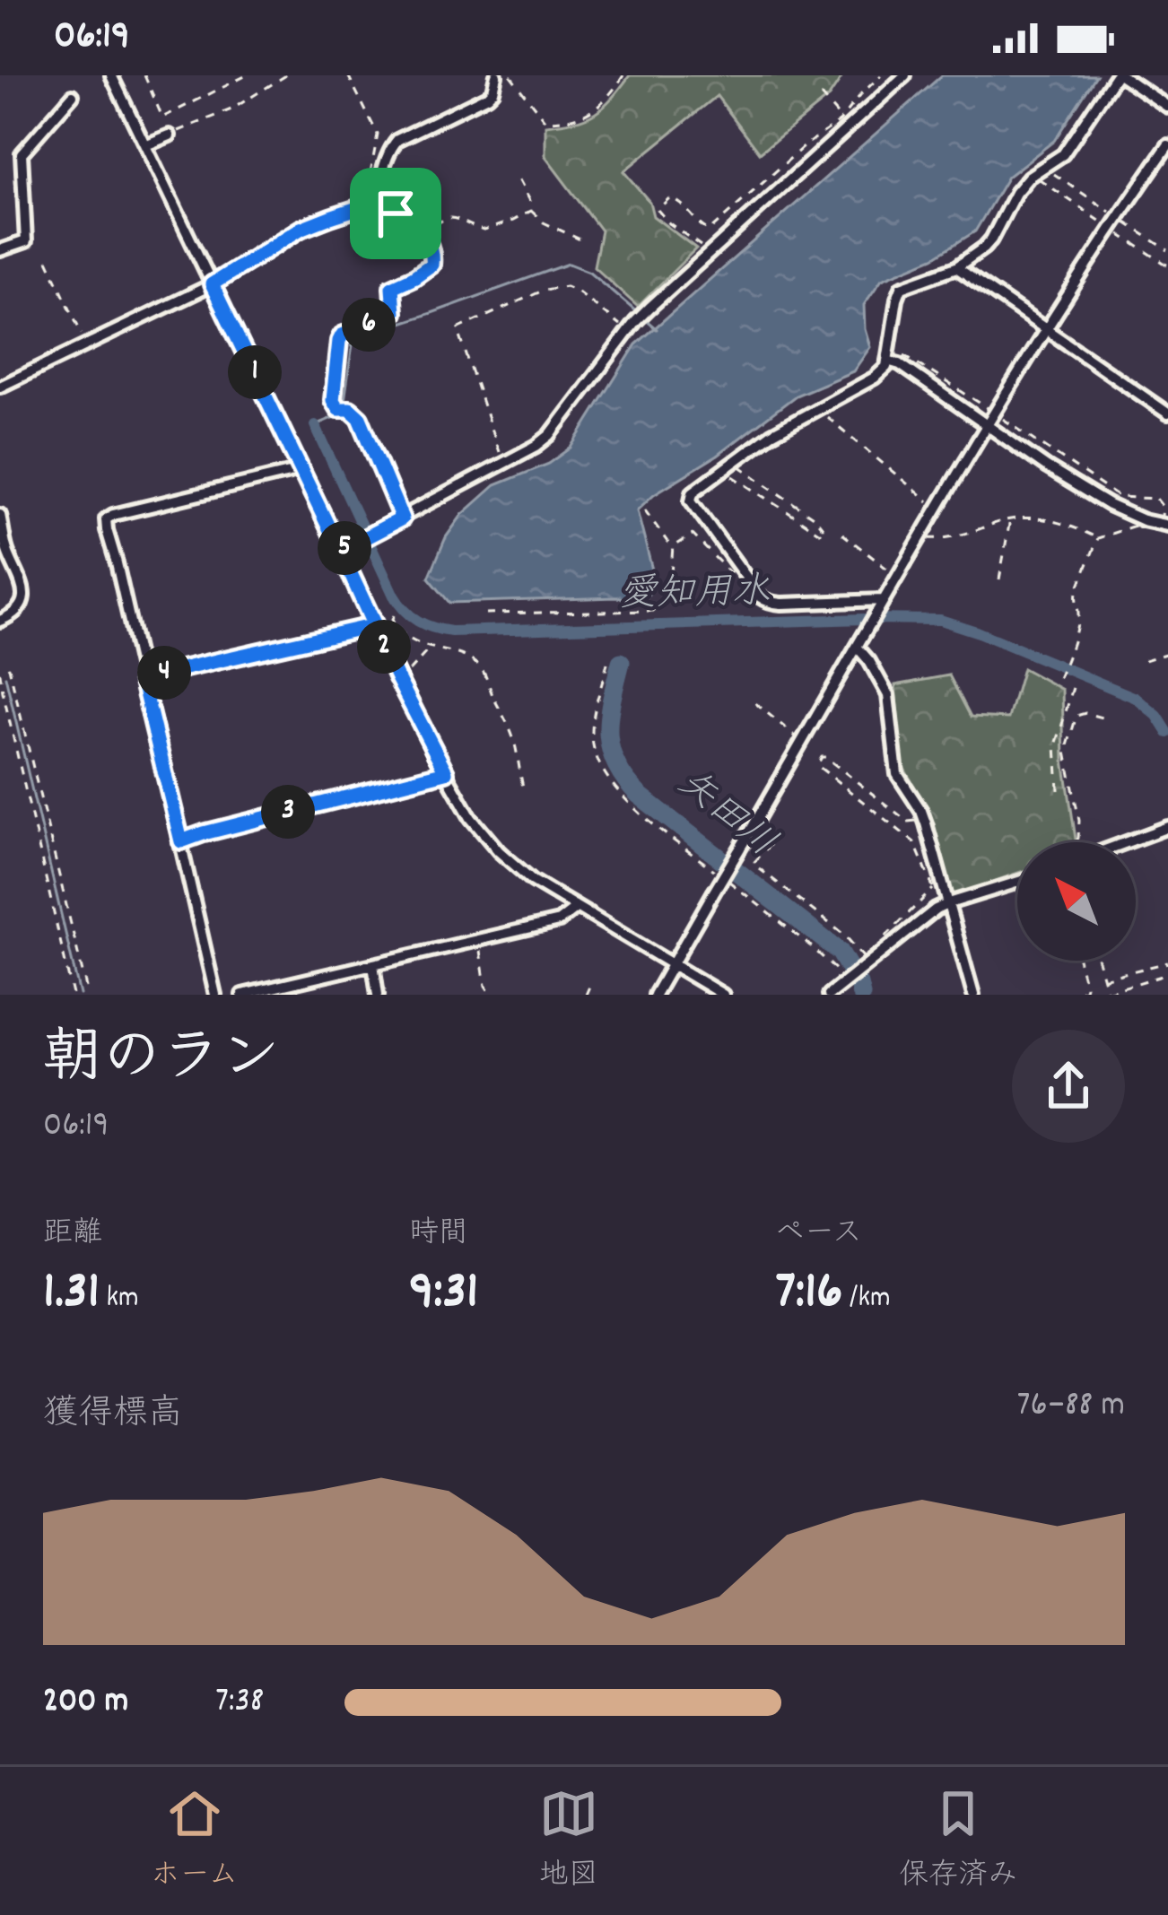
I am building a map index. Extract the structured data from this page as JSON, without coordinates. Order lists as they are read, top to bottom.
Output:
{
  "water": ["愛知用水", "矢田川"],
  "north": "top left",
  "page": {
    "status": "06:19",
    "pins": [
      "6",
      "1",
      "5",
      "2",
      "4",
      "3"
    ],
    "heading": ["朝のラン", "06:19"],
    "stats": [
      ["距離", "1.31 km"],
      ["時間", "9:31"],
      ["ペース", "7:16 /km"]
    ],
    "chart": ["獲得標高", "76–88 m"],
    "list": [
      {
        "name": "200 m",
        "note": "7:38"
      }
    ],
    "tabs": ["ホーム", "地図", "保存済み"]
  }
}
